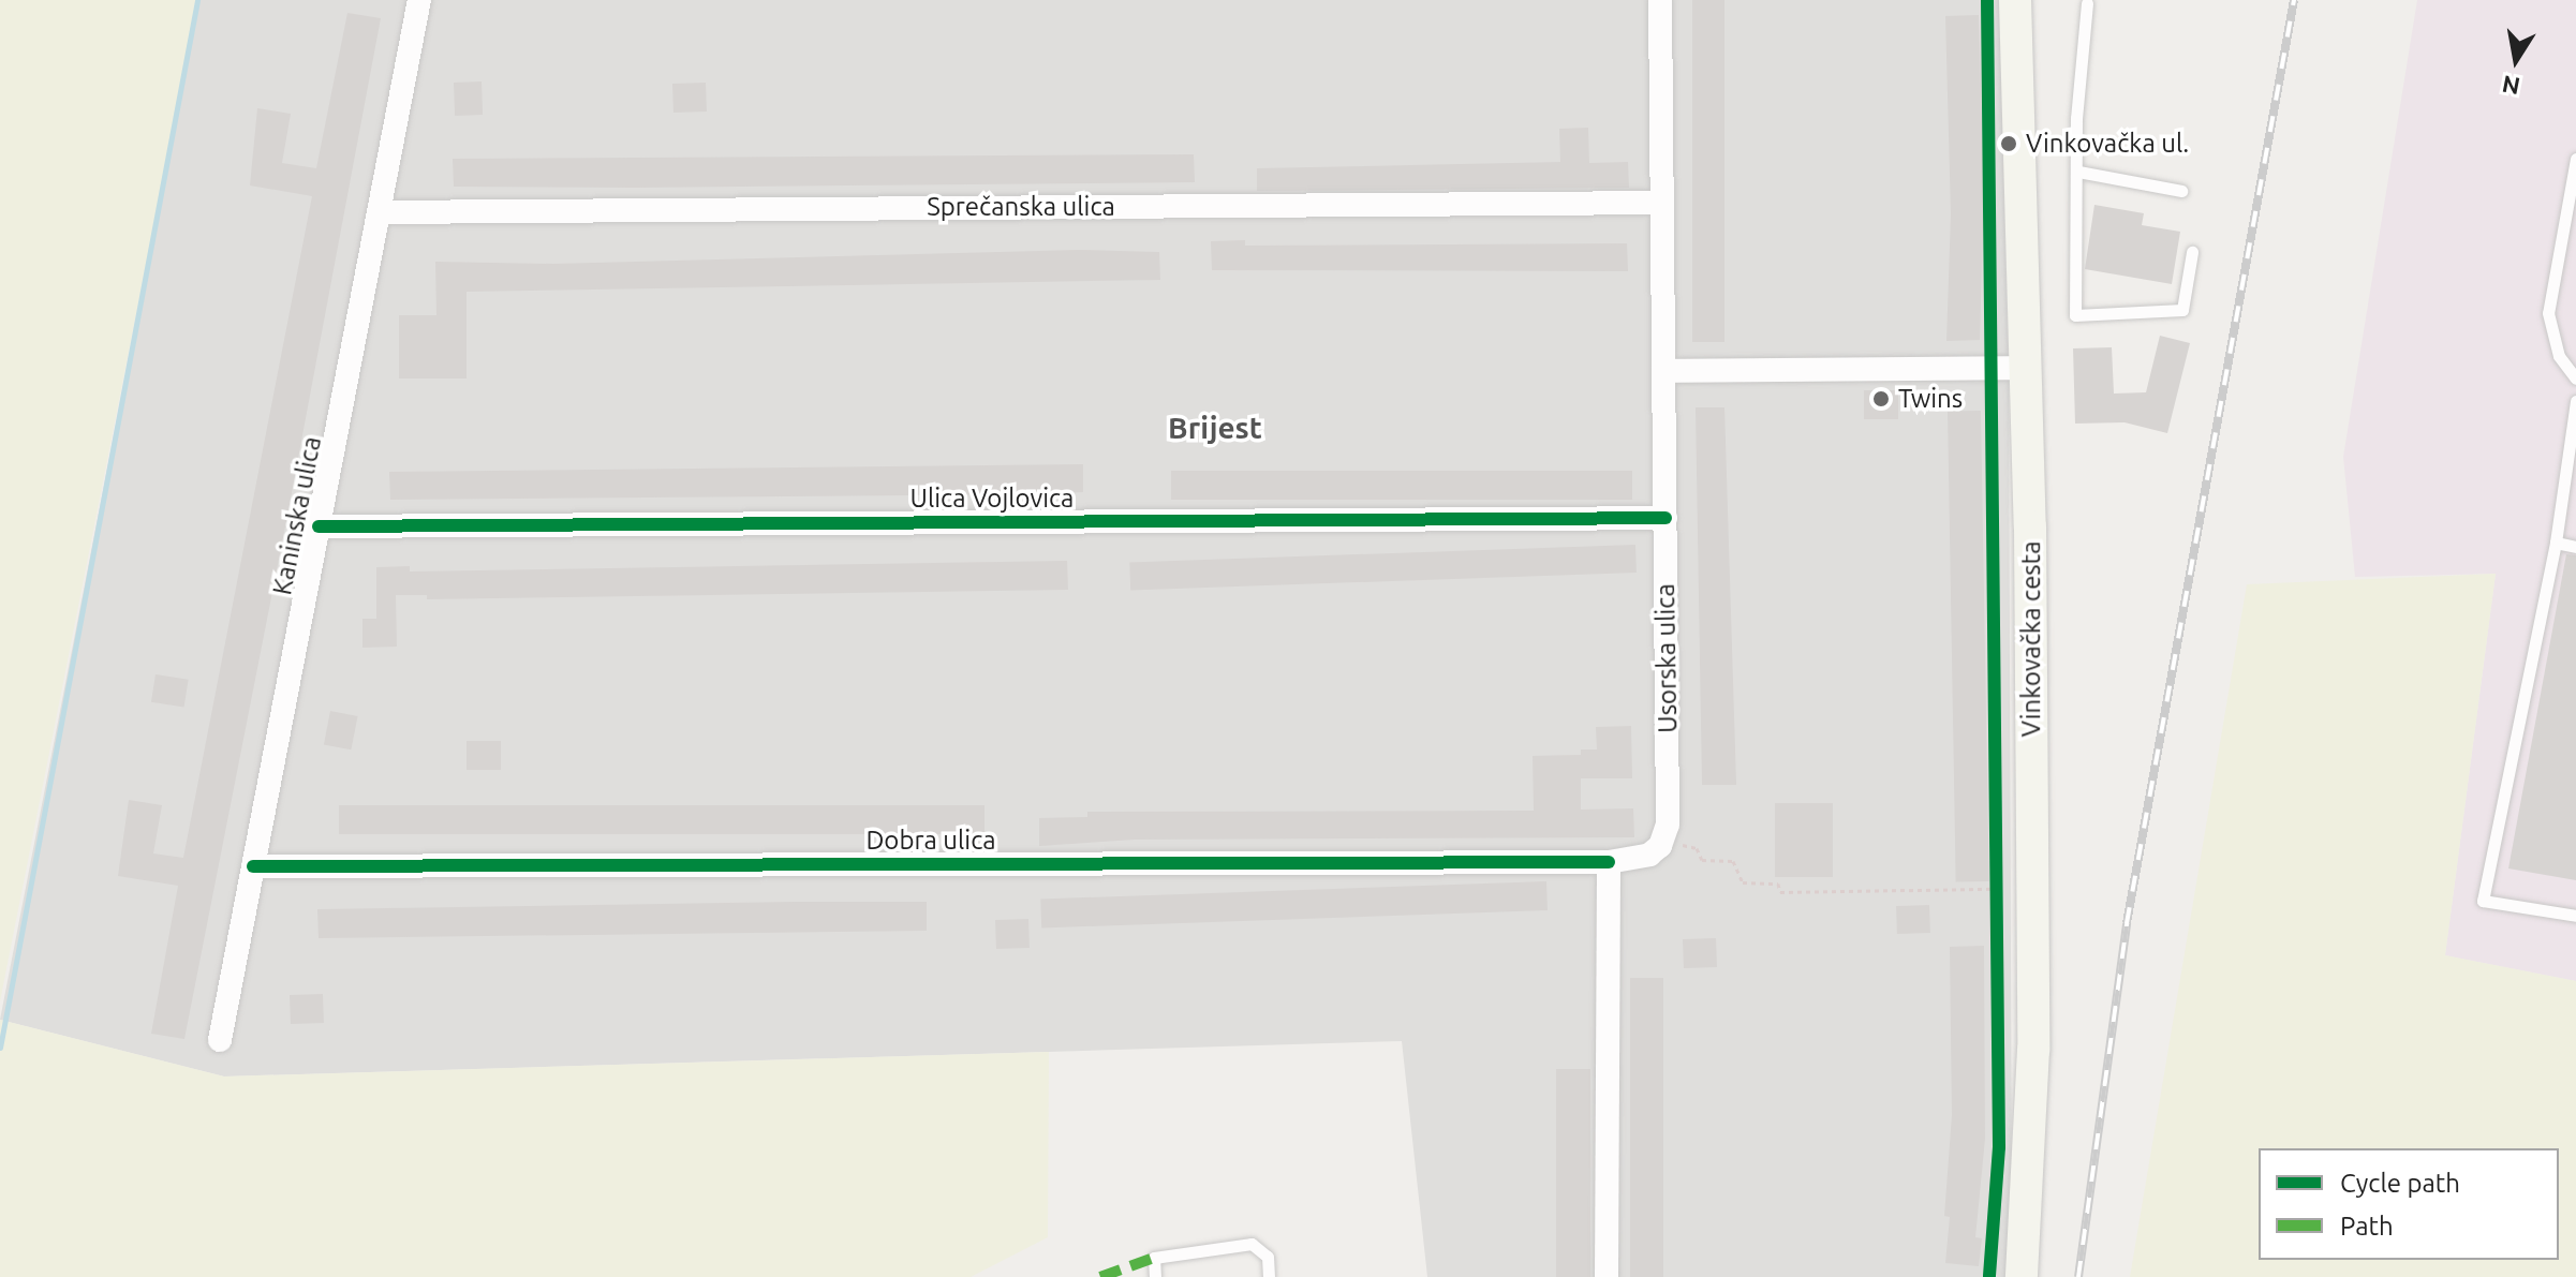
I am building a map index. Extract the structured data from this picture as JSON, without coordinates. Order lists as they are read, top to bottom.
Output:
{
  "streets": {
    "main road": ["Vinkovačka cesta"],
    "street": [
      "Sprečanska ulica",
      "Ulica Vojlovica",
      "Kaninska ulica",
      "Usorska ulica",
      "Dobra ulica"
    ]
  },
  "crossings": [
    ["Sprečanska ulica", "Kaninska ulica"],
    ["Sprečanska ulica", "Usorska ulica"],
    ["Ulica Vojlovica", "Kaninska ulica"],
    ["Ulica Vojlovica", "Usorska ulica"],
    ["Kaninska ulica", "Dobra ulica"]
  ],
  "districts": ["Brijest"],
  "places": ["Vinkovačka ul.", "Twins"],
  "legend": ["Cycle path", "Path"],
  "north": "bottom"
}
